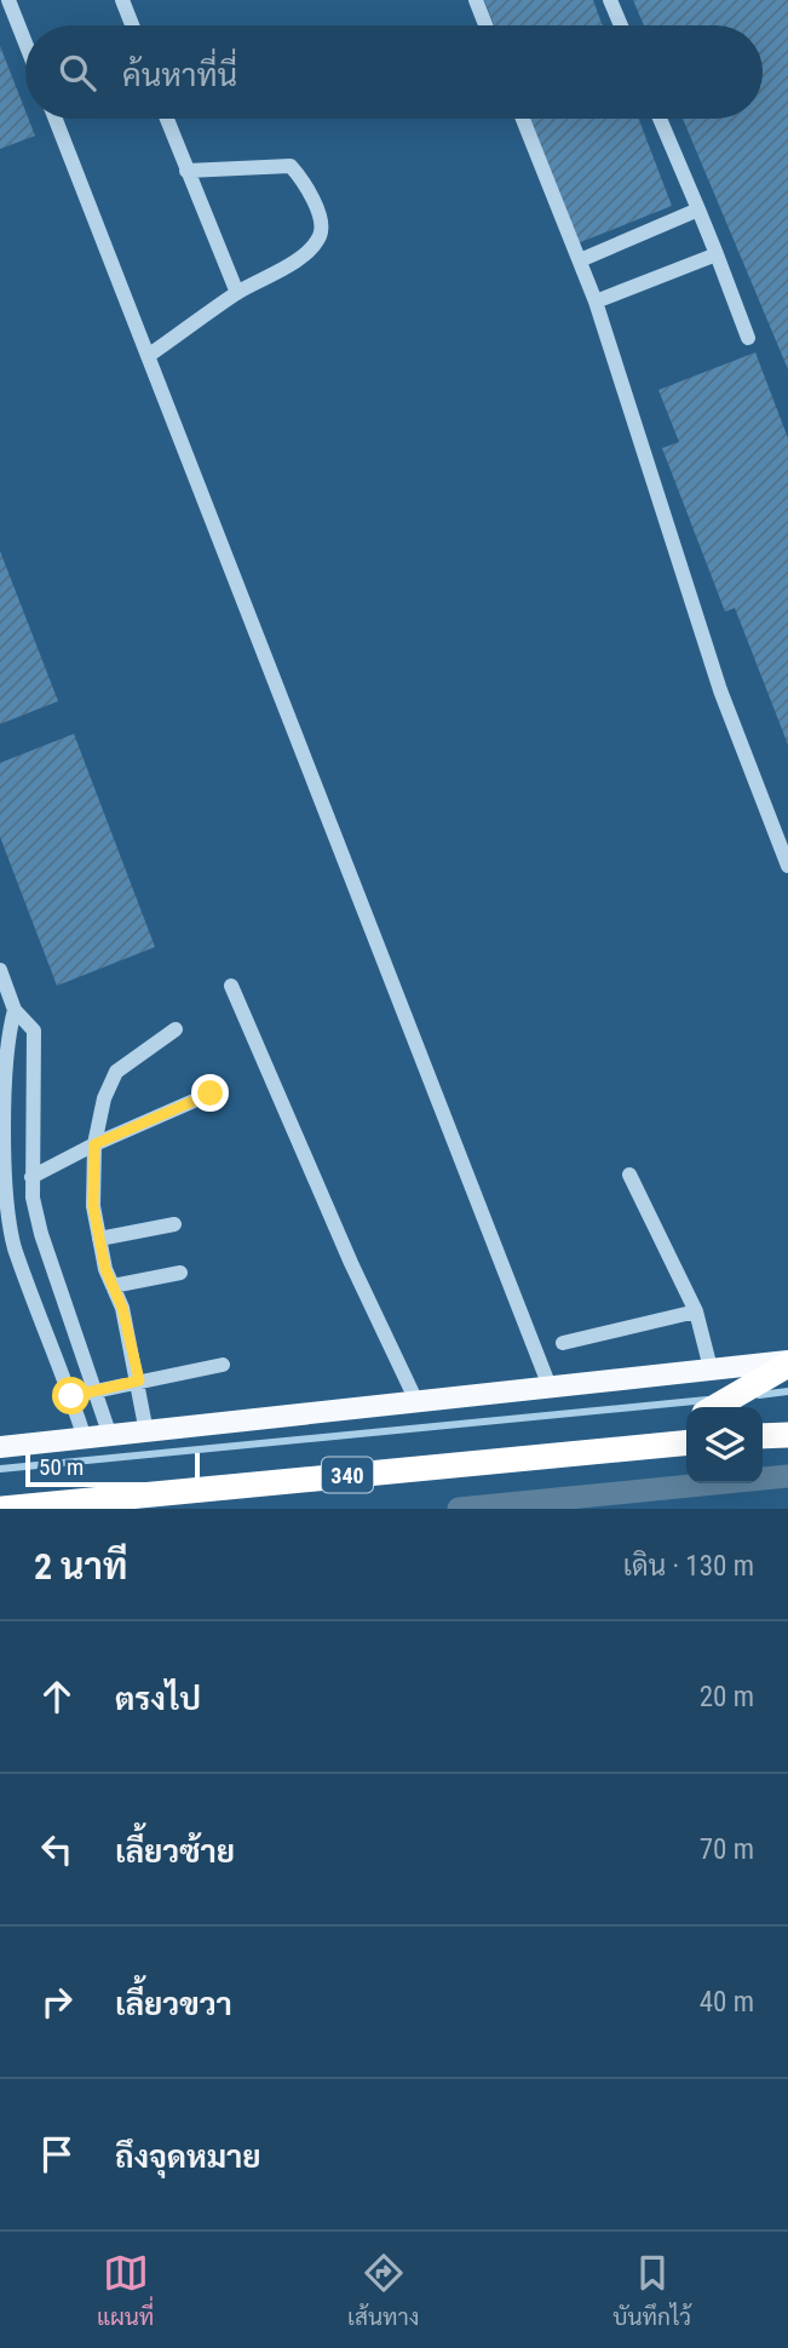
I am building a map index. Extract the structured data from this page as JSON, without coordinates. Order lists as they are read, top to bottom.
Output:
{
  "streets": {
    "highway": ["340"]
  },
  "scale_bar": "50 m",
  "page": {
    "search": "ค้นหาที่นี่",
    "scale": "50 m",
    "heading": ["2 นาที", "เดิน · 130 m"],
    "list": [
      ["ตรงไป", "20 m"],
      ["เลี้ยวซ้าย", "70 m"],
      ["เลี้ยวขวา", "40 m"],
      "ถึงจุดหมาย"
    ],
    "nav": ["แผนที่", "เส้นทาง", "บันทึกไว้"]
  }
}
